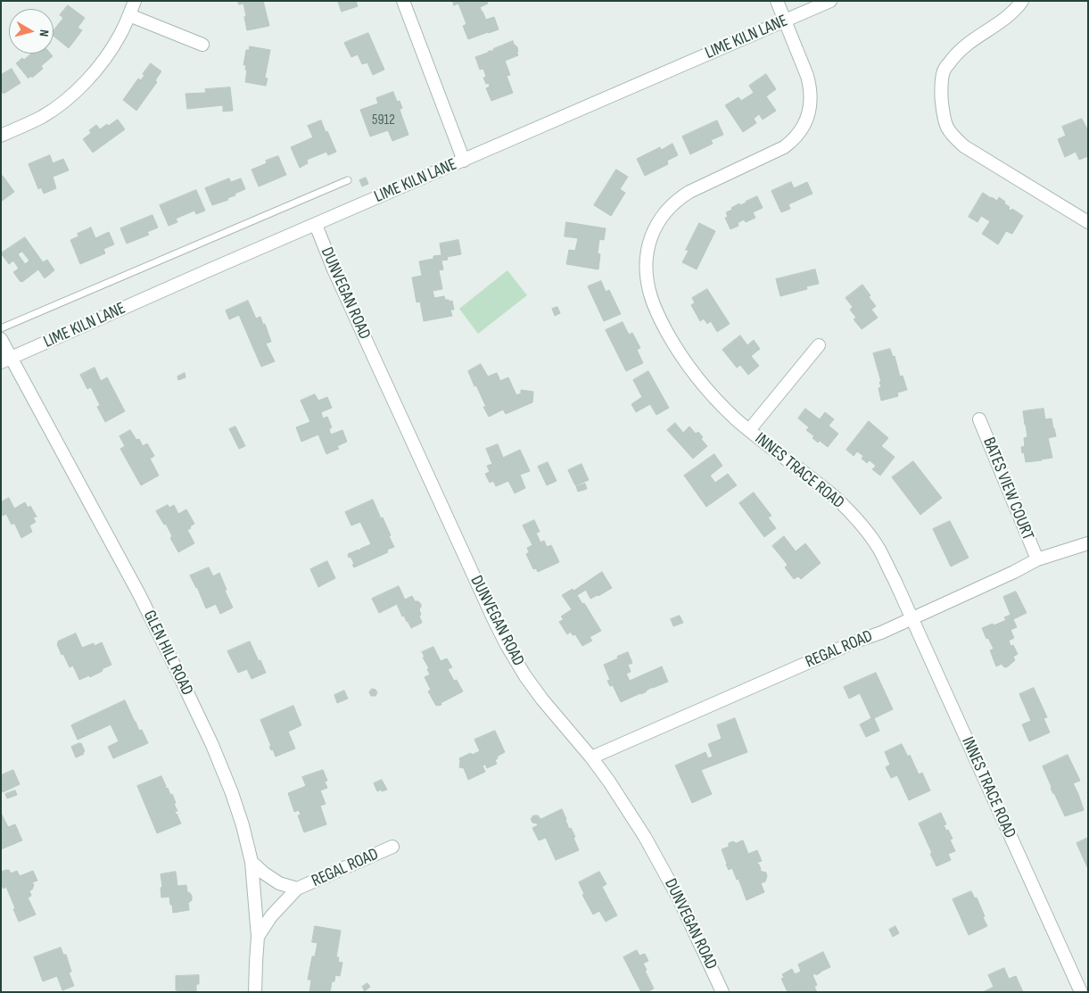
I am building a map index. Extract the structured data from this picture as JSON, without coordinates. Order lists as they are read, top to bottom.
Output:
{
  "streets": {
    "street": [
      "LIME KILN LANE",
      "DUNVEGAN ROAD",
      "INNES TRACE ROAD",
      "BATES VIEW COURT",
      "REGAL ROAD",
      "GLEN HILL ROAD"
    ]
  },
  "crossings": [
    ["LIME KILN LANE", "DUNVEGAN ROAD"],
    ["LIME KILN LANE", "INNES TRACE ROAD"],
    ["LIME KILN LANE", "GLEN HILL ROAD"],
    ["DUNVEGAN ROAD", "REGAL ROAD"],
    ["INNES TRACE ROAD", "REGAL ROAD"],
    ["BATES VIEW COURT", "REGAL ROAD"],
    ["REGAL ROAD", "GLEN HILL ROAD"]
  ],
  "house_numbers": ["5912"],
  "north": "right"
}
